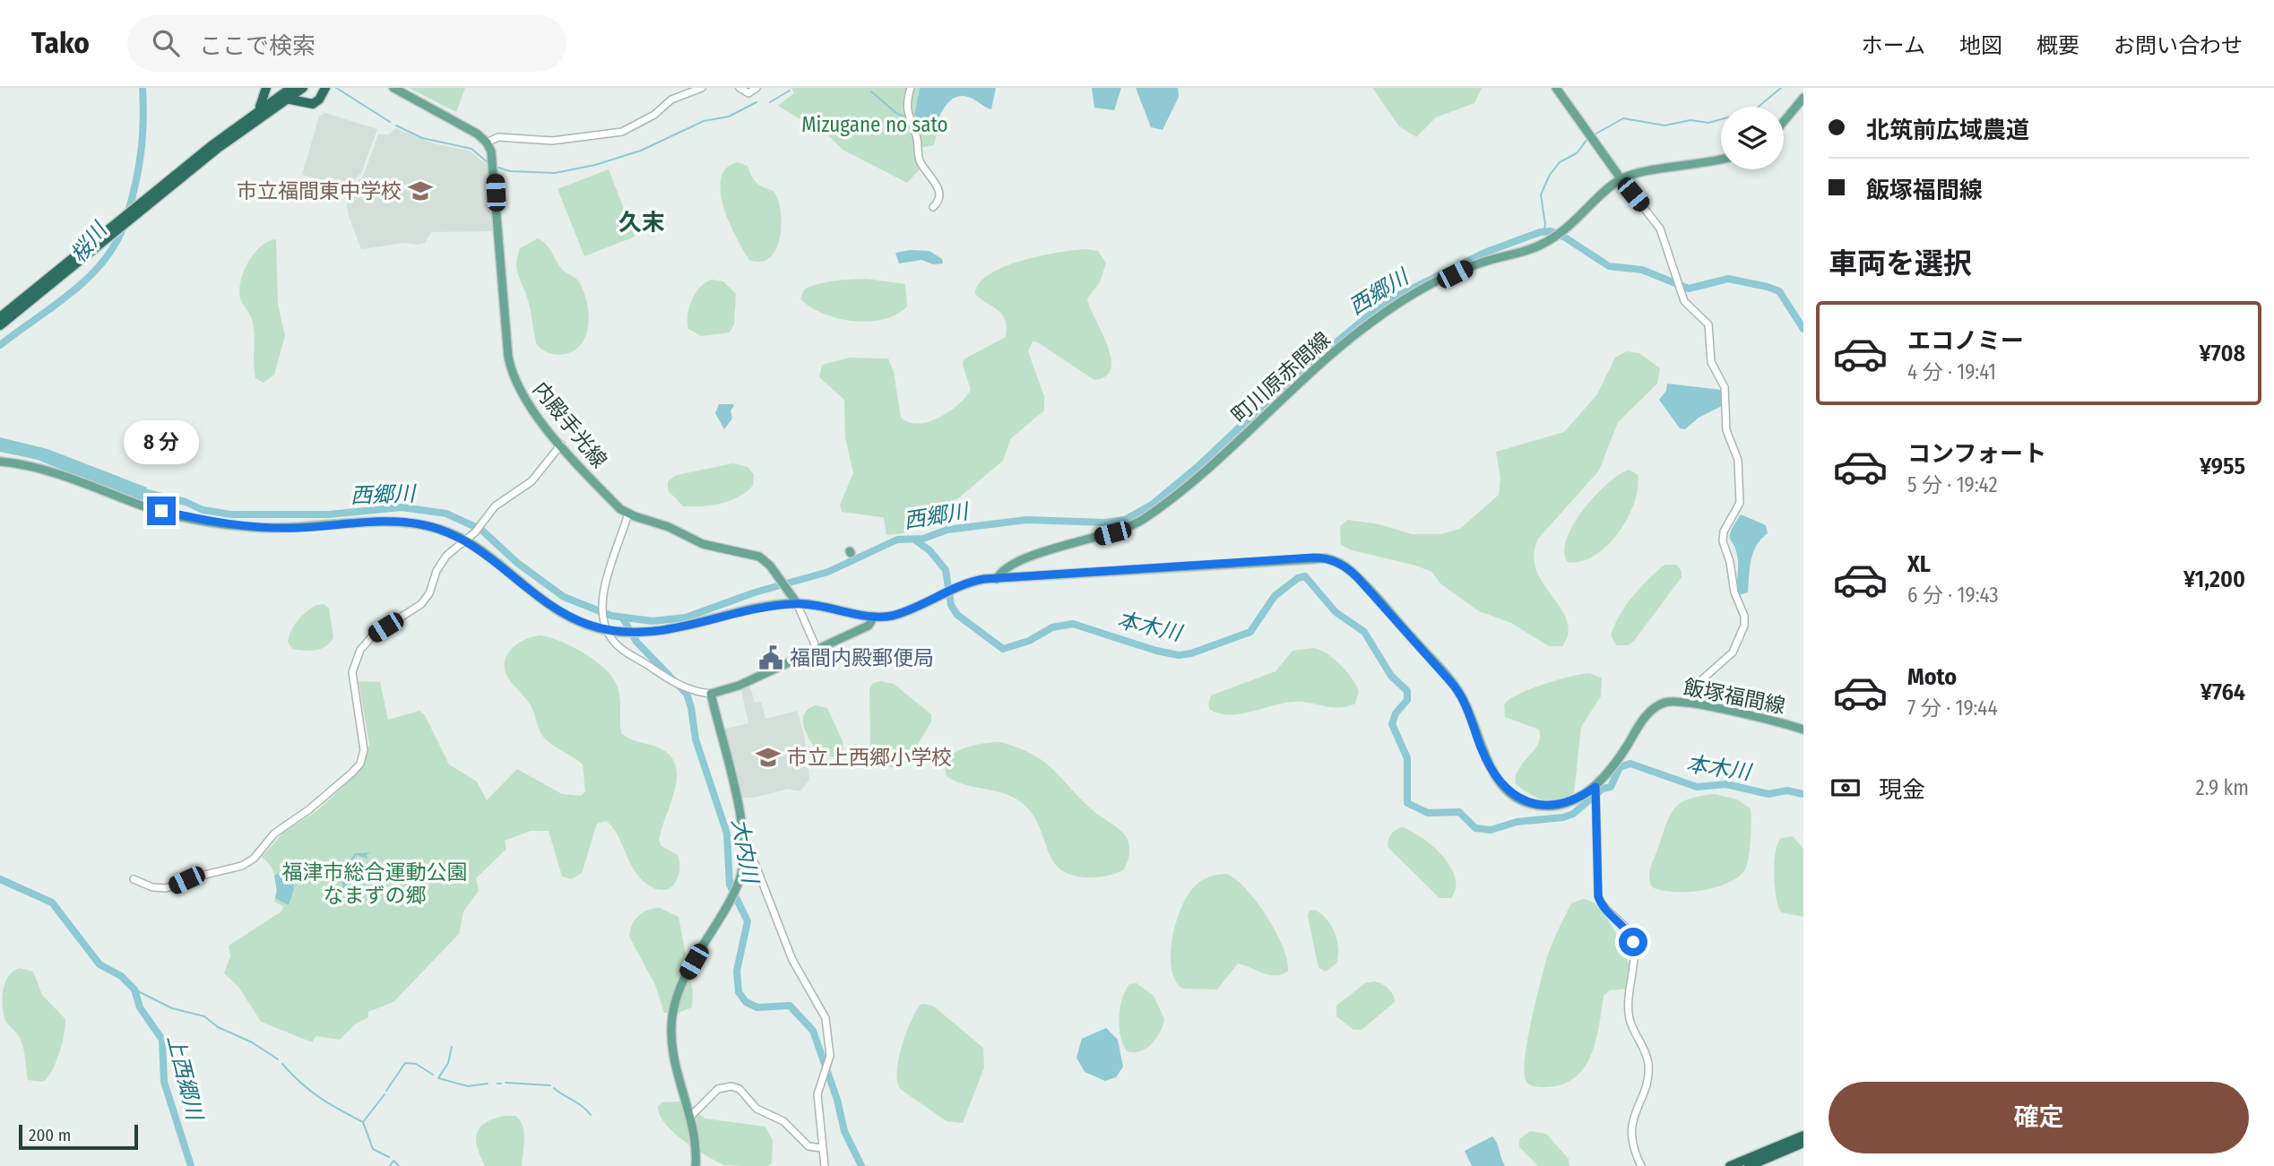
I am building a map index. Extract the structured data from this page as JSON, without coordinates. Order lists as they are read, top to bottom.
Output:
{
  "streets": {
    "main road": ["町川原赤間線", "内殿手光線", "飯塚福間線"]
  },
  "crossings": [
    ["町川原赤間線", "飯塚福間線"],
    ["内殿手光線", "飯塚福間線"]
  ],
  "districts": ["久末"],
  "water": [
    "桜川",
    "西郷川",
    "本木川",
    "大内川",
    "上西郷川"
  ],
  "parks": ["Mizugane no sato", "福津市総合運動公園 なまずの郷"],
  "places": {
    "school or university": ["市立福間東中学校", "市立上西郷小学校"],
    "public building": ["福間内殿郵便局"]
  },
  "scale_bar": "200 m",
  "page": {
    "header": "Tako",
    "search": "ここで検索",
    "nav": [
      "ホーム",
      "地図",
      "概要",
      "お問い合わせ"
    ],
    "banner": ["北筑前広域農道", "飯塚福間線"],
    "heading": "車両を選択",
    "list": [
      {
        "name": "エコノミー",
        "note": "4 分 · 19:41",
        "value": "¥708"
      },
      {
        "name": "コンフォート",
        "note": "5 分 · 19:42",
        "value": "¥955"
      },
      {
        "name": "XL",
        "note": "6 分 · 19:43",
        "value": "¥1,200"
      },
      {
        "name": "Moto",
        "note": "7 分 · 19:44",
        "value": "¥764"
      }
    ],
    "bubble": "8 分",
    "pay": ["現金", "2.9 km"],
    "buttons": "確定",
    "scale": "200 m"
  }
}
